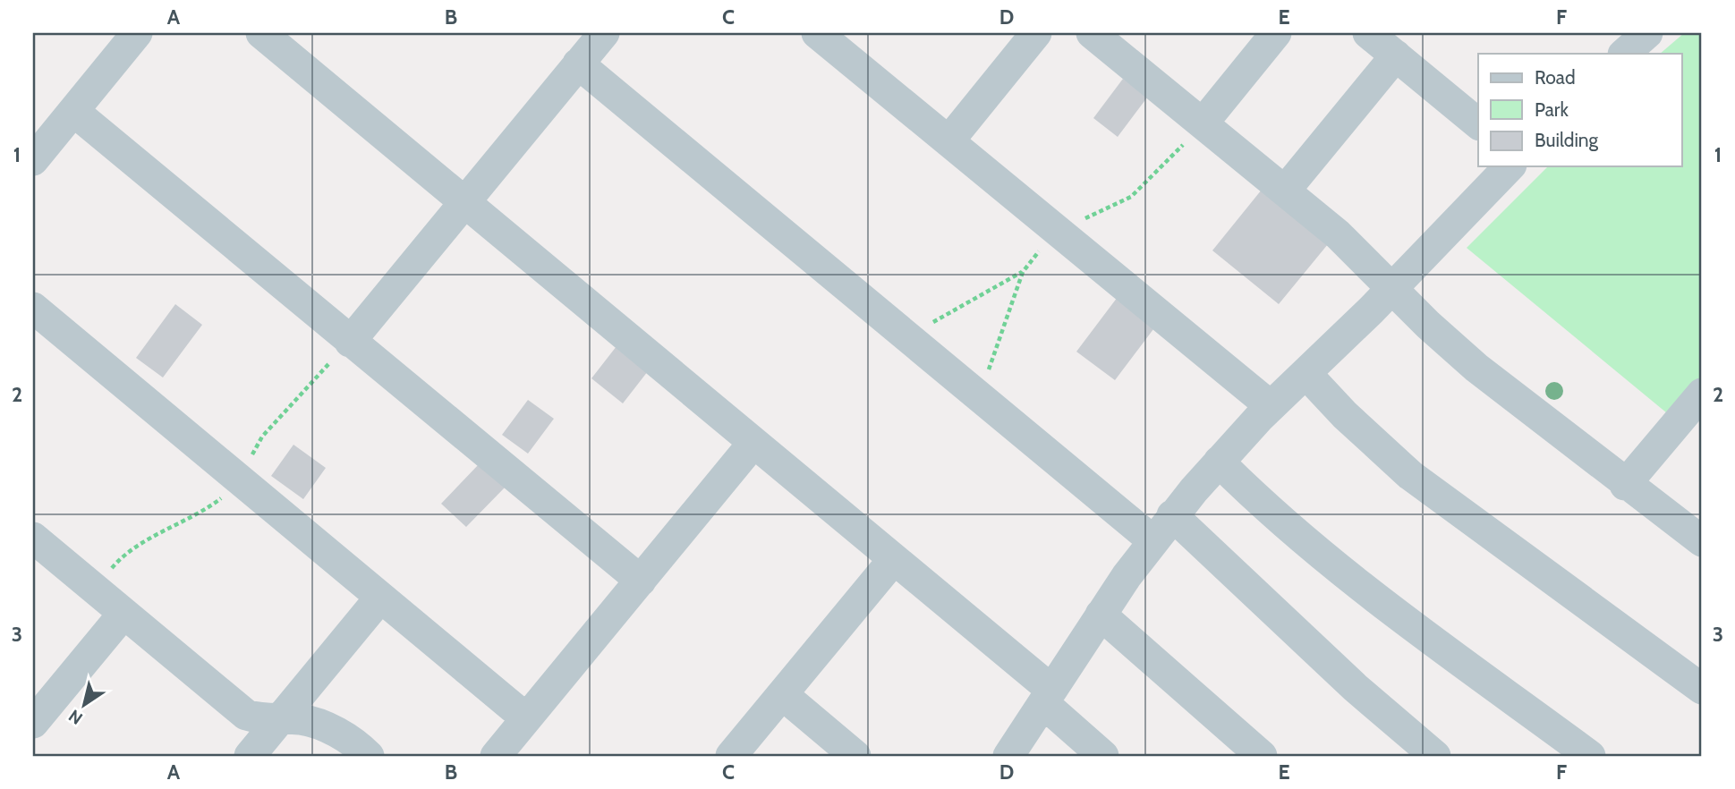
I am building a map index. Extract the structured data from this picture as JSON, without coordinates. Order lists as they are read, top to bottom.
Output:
{
  "legend": ["Road", "Park", "Building"],
  "north": "bottom left",
  "grid": {
    "columns": [
      "A",
      "B",
      "C",
      "D",
      "E",
      "F"
    ],
    "rows": ["1", "2", "3"]
  }
}
